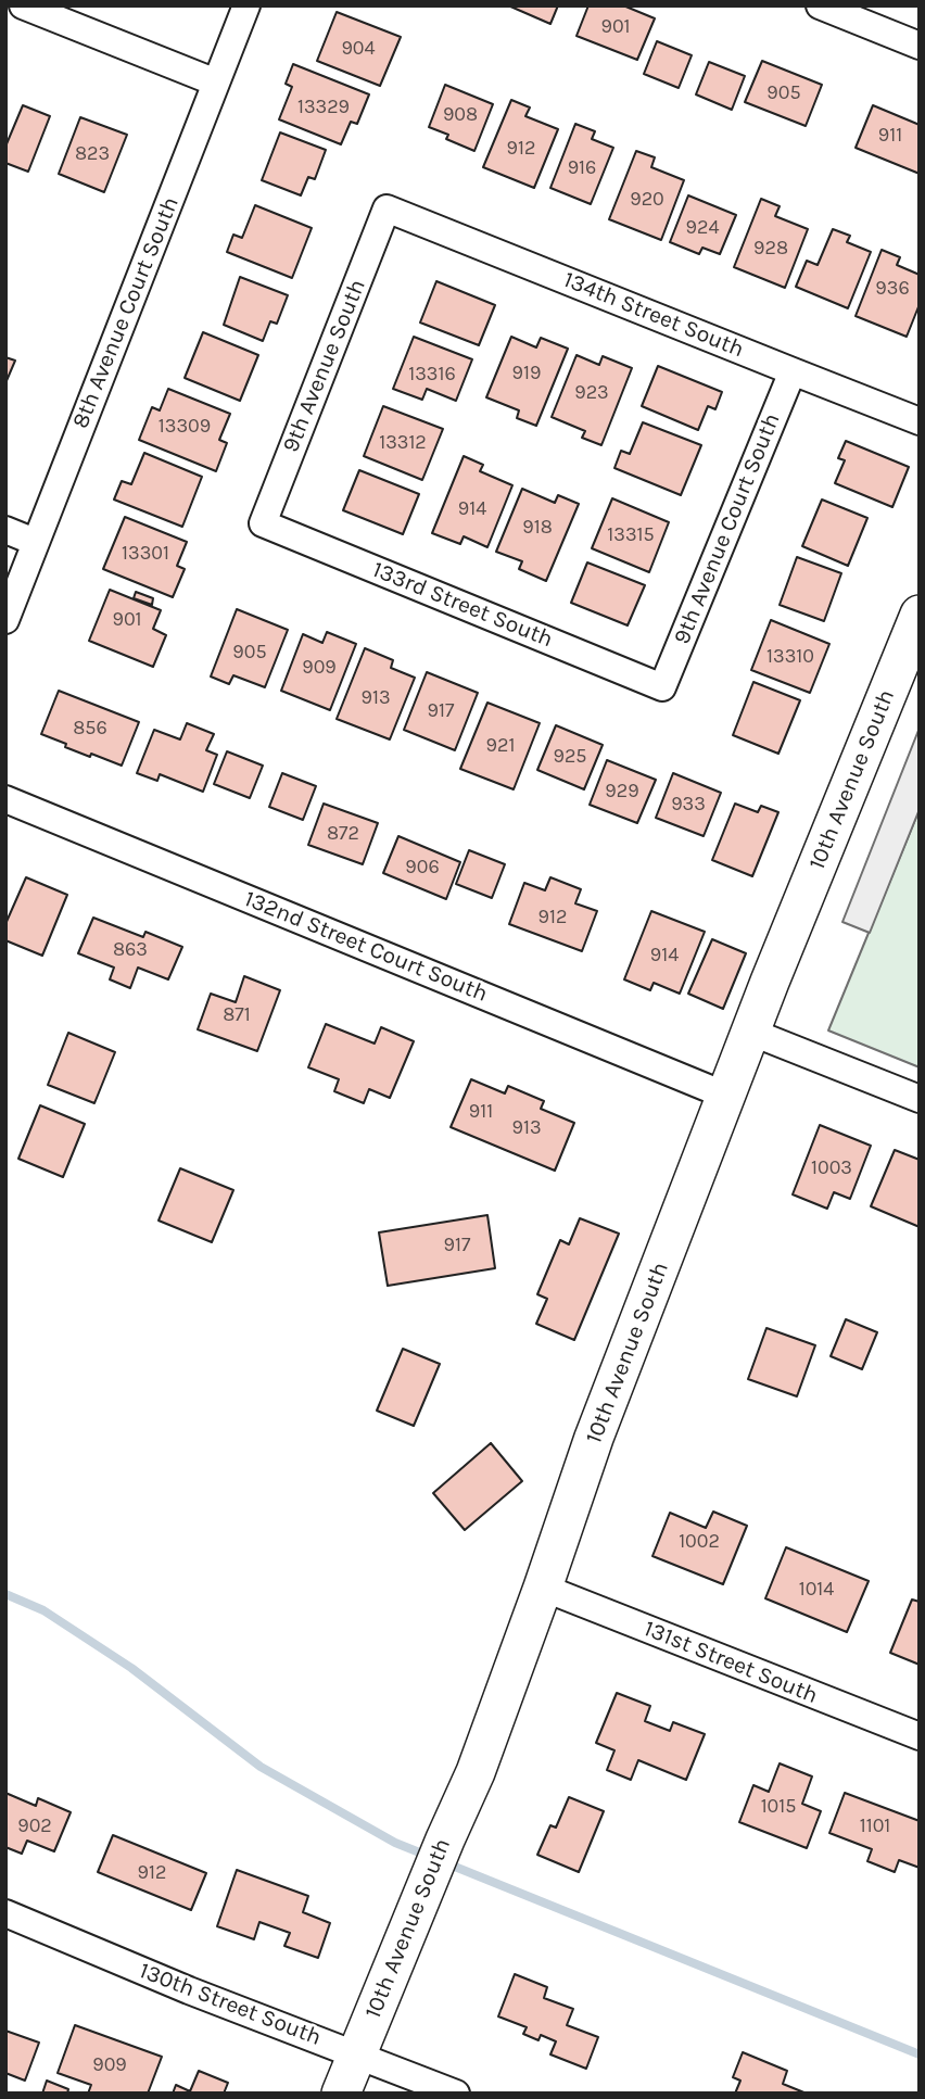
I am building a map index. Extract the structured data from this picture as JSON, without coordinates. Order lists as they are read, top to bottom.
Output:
{
  "streets": {
    "street": [
      "8th Avenue Court South",
      "134th Street South",
      "9th Avenue South",
      "9th Avenue Court South",
      "133rd Street South",
      "10th Avenue South",
      "132nd Street Court South",
      "131st Street South",
      "130th Street South"
    ]
  },
  "crossings": [
    ["134th Street South", "9th Avenue South"],
    ["134th Street South", "9th Avenue Court South"],
    ["9th Avenue South", "133rd Street South"],
    ["9th Avenue Court South", "133rd Street South"],
    ["10th Avenue South", "132nd Street Court South"],
    ["10th Avenue South", "131st Street South"],
    ["10th Avenue South", "130th Street South"]
  ],
  "house_numbers": [
    "901",
    "904",
    "905",
    "13329",
    "908",
    "911",
    "912",
    "823",
    "916",
    "920",
    "924",
    "928",
    "936",
    "919",
    "13316",
    "923",
    "13309",
    "13312",
    "914",
    "918",
    "13315",
    "13301",
    "901",
    "905",
    "13310",
    "909",
    "913",
    "917",
    "856",
    "921",
    "925",
    "929",
    "933",
    "872",
    "906",
    "912",
    "863",
    "914",
    "871",
    "911",
    "913",
    "1003",
    "917",
    "1002",
    "1014",
    "1015",
    "902",
    "1101",
    "912",
    "909"
  ]
}
